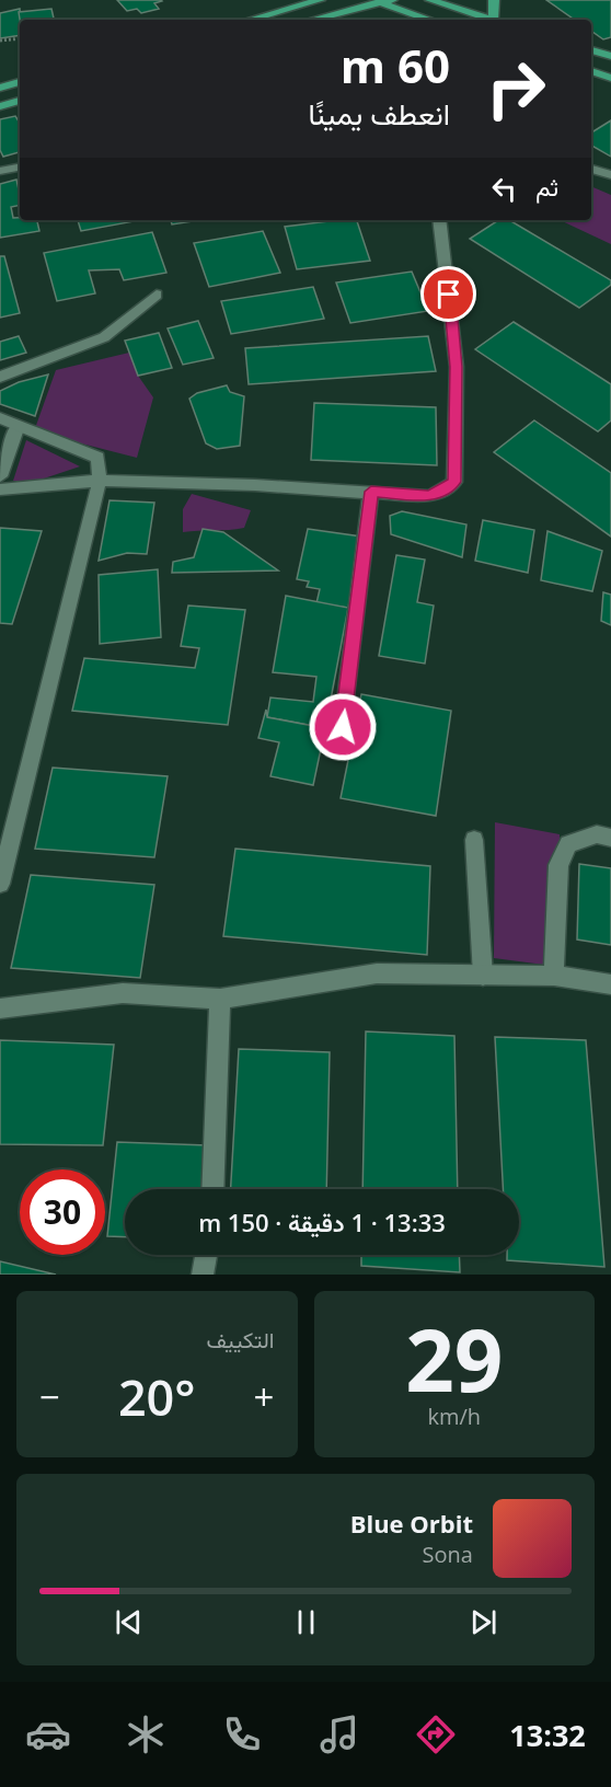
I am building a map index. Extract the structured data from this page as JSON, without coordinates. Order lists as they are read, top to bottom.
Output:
{
  "page": {
    "turn": ["60 m", "انعطف يمينًا"],
    "then": "ثم",
    "limit": "30",
    "trip": "13:33 · 1 دقيقة · 150 m",
    "tile": [
      ["29", "km/h"],
      "التكييف"
    ],
    "heat": ["−", "20°", "+"],
    "song": ["Blue Orbit", "Sona"],
    "tabs": "13:32"
  }
}
